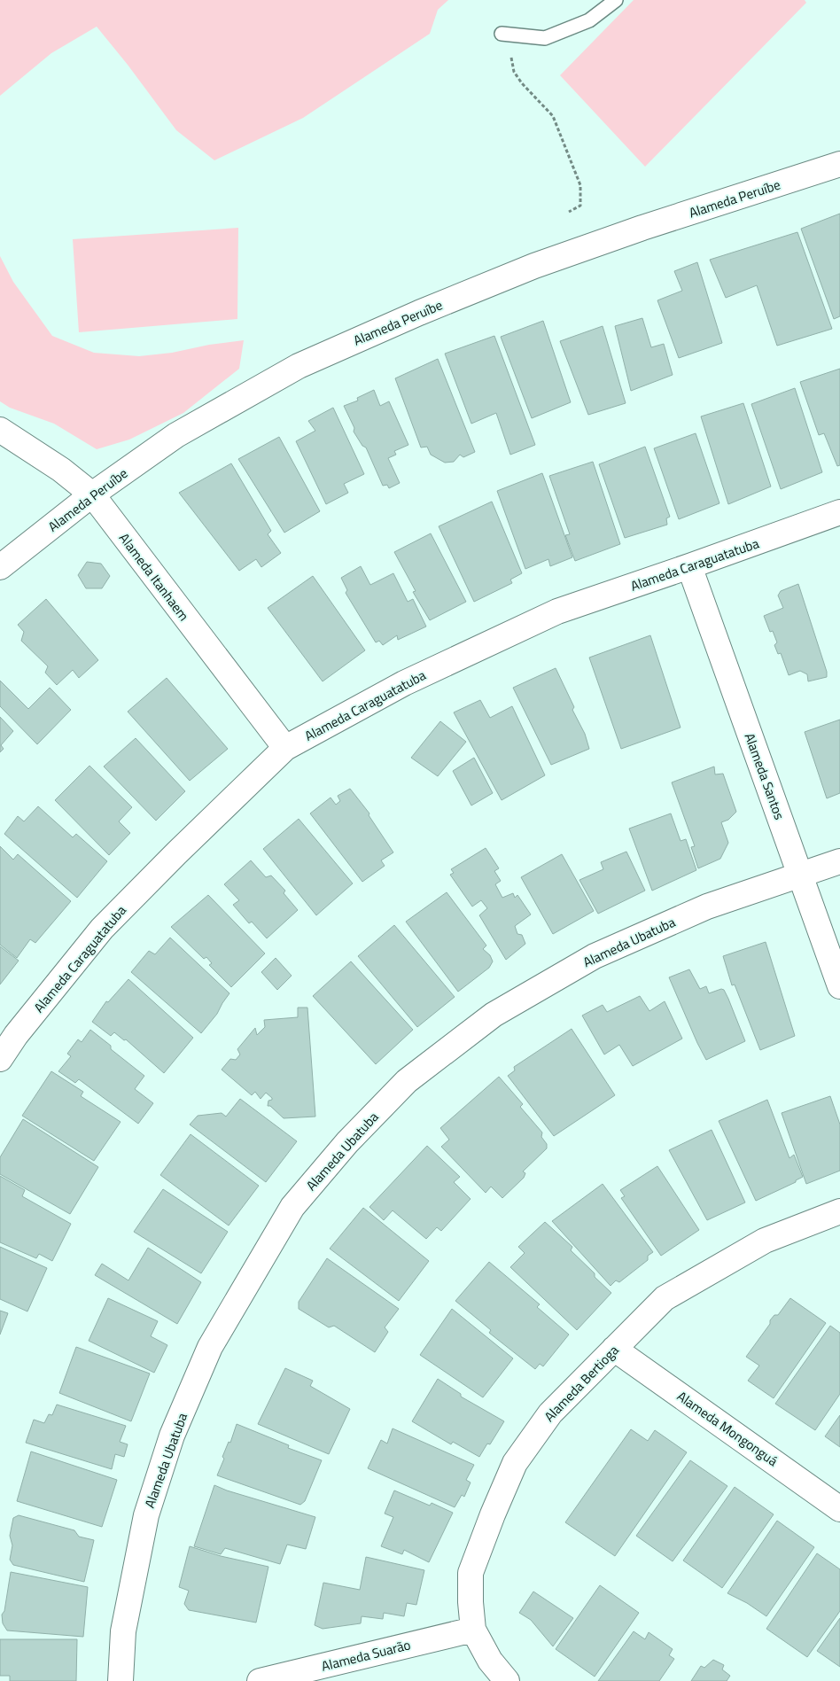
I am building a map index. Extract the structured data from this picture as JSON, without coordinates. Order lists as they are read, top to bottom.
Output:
{
  "streets": {
    "street": [
      "Alameda Peruíbe",
      "Alameda Caraguatatuba",
      "Alameda Itanhaem",
      "Alameda Santos",
      "Alameda Ubatuba",
      "Alameda Bertioga",
      "Alameda Mongonguá",
      "Alameda Suarão"
    ]
  },
  "crossings": [
    ["Alameda Peruíbe", "Alameda Itanhaem"],
    ["Alameda Caraguatatuba", "Alameda Itanhaem"],
    ["Alameda Caraguatatuba", "Alameda Santos"],
    ["Alameda Santos", "Alameda Ubatuba"],
    ["Alameda Bertioga", "Alameda Mongonguá"],
    ["Alameda Bertioga", "Alameda Suarão"]
  ]
}
